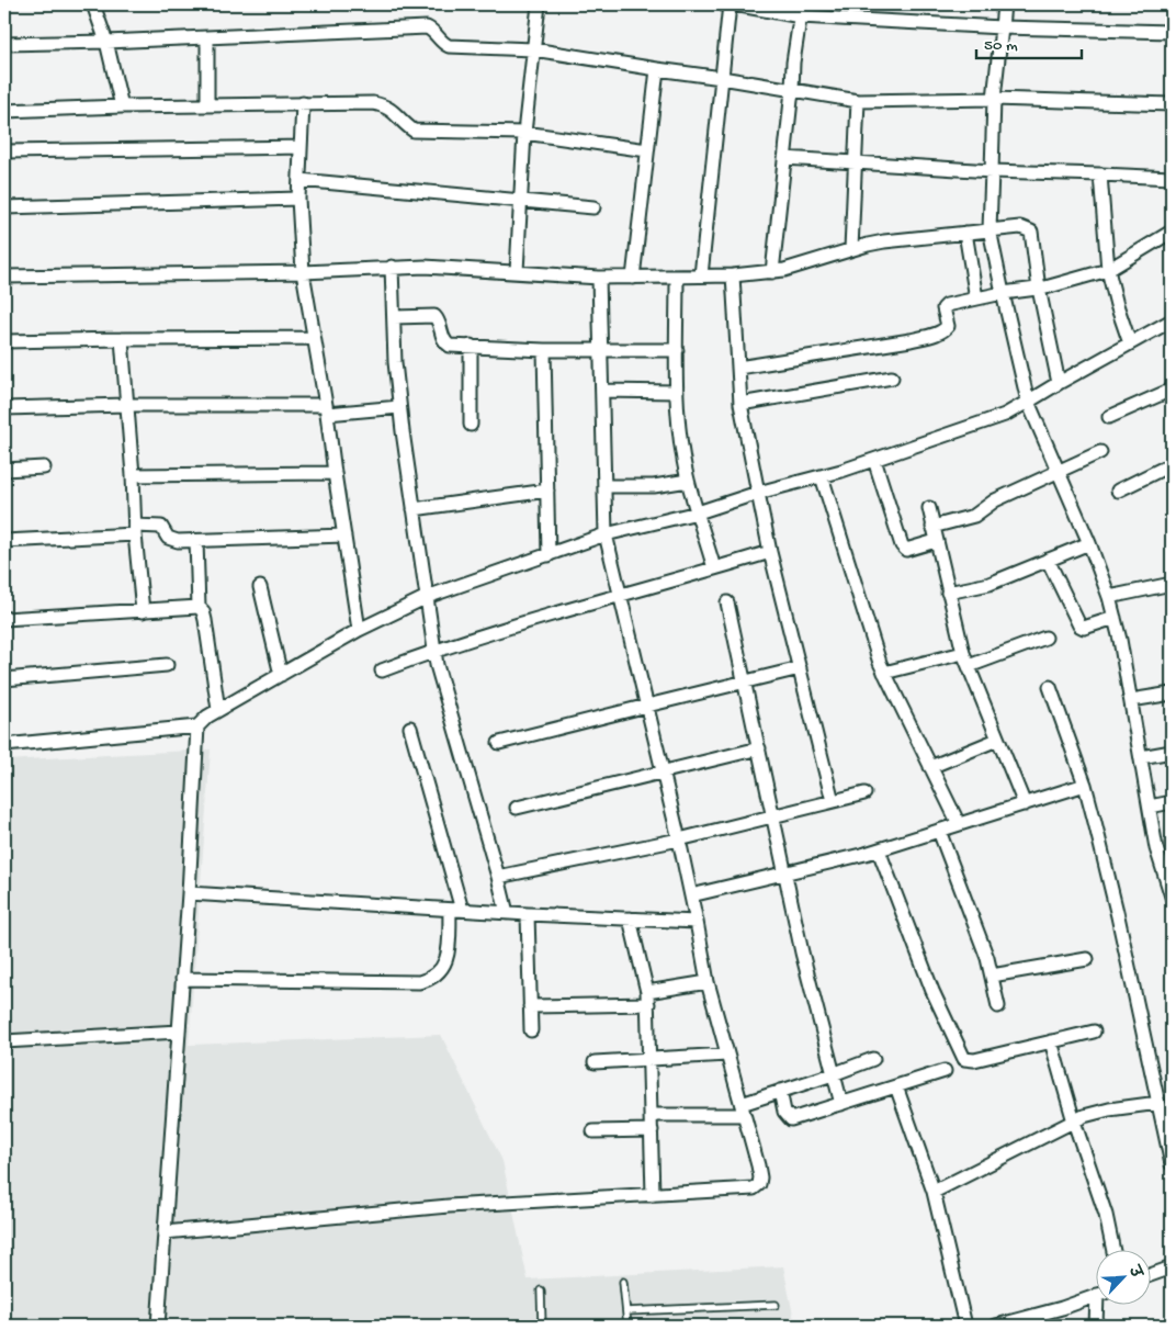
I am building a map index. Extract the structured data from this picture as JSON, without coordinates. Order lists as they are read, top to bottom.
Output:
{
  "scale_bar": "50 m",
  "north": "top right"
}
